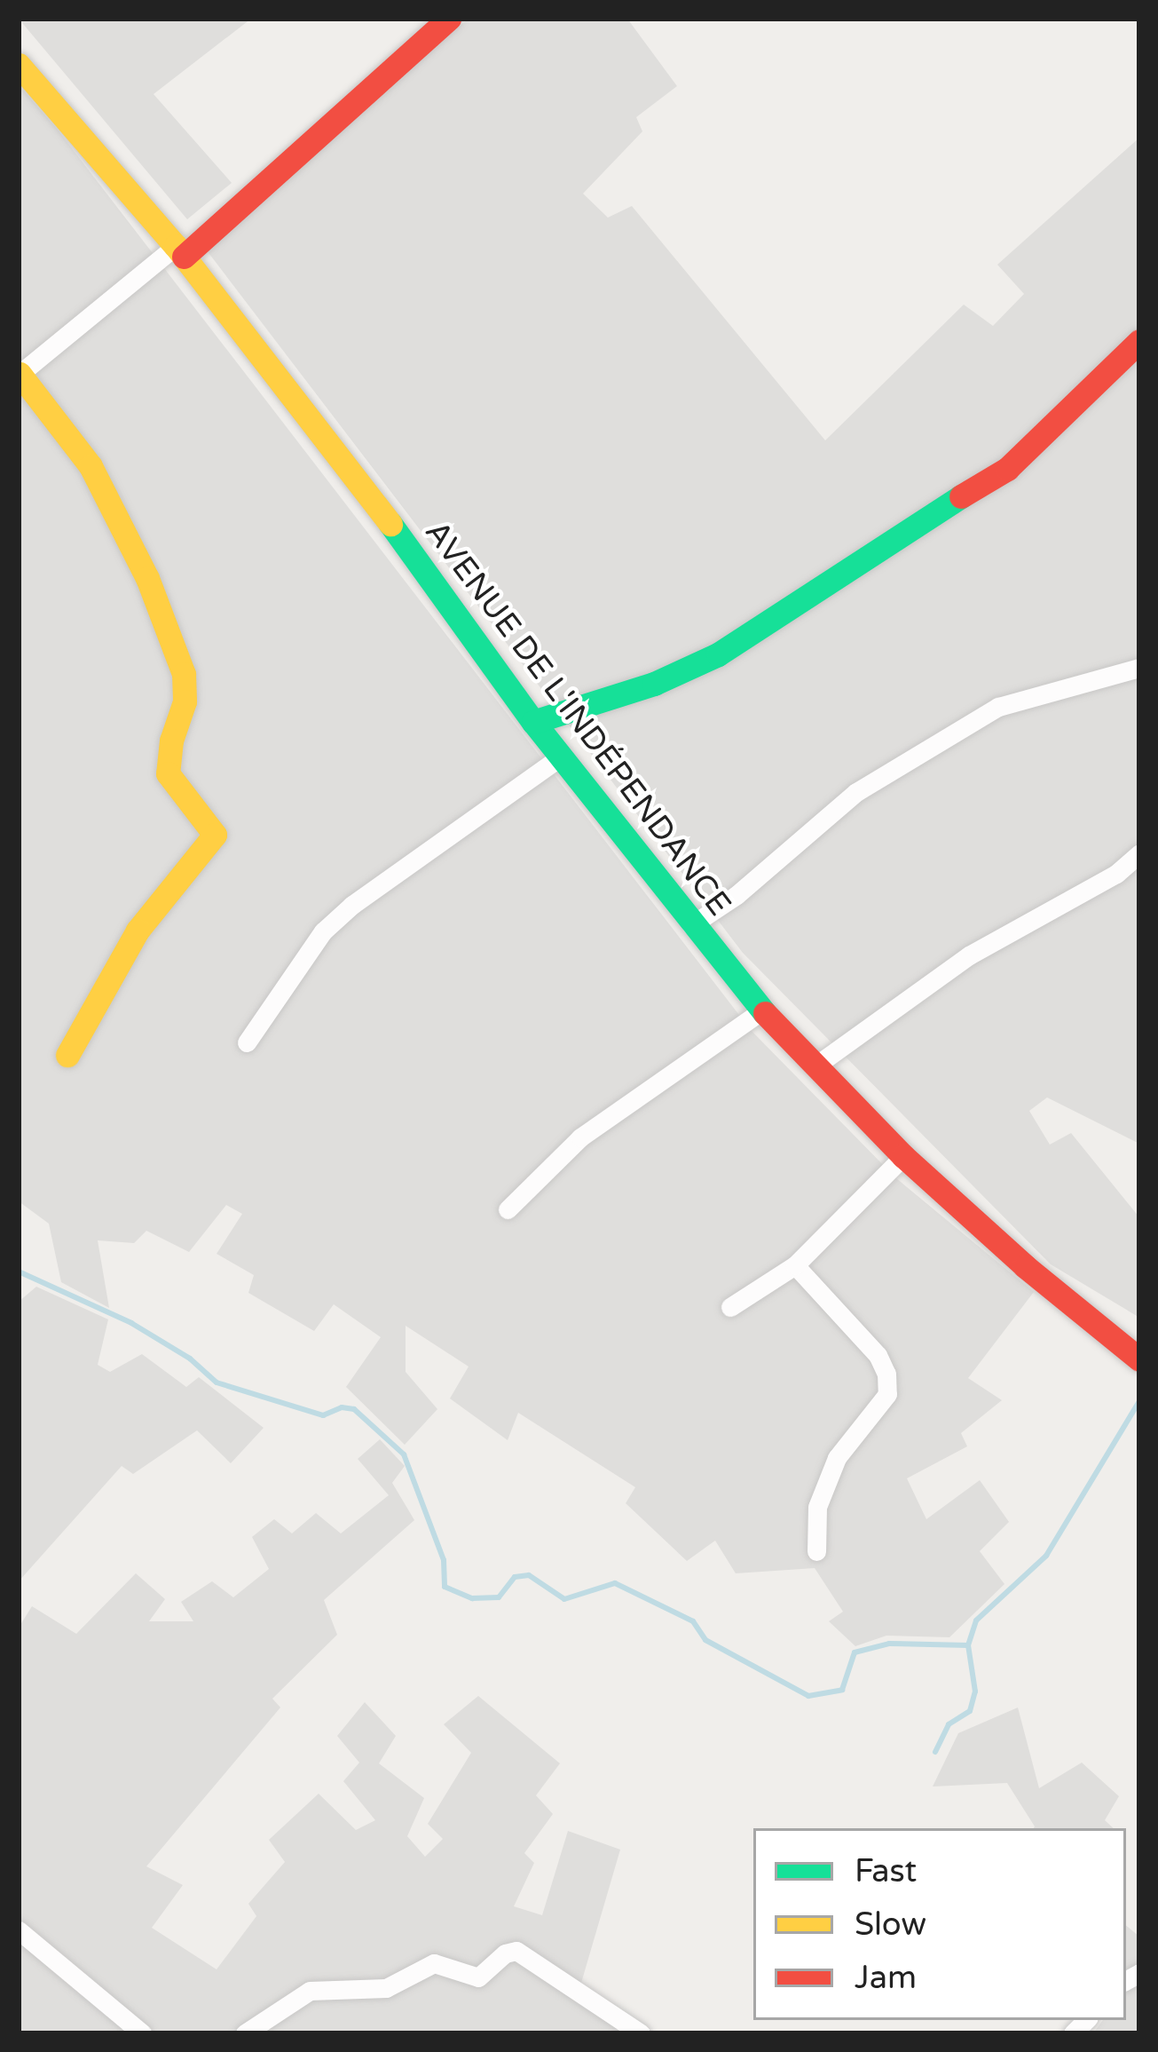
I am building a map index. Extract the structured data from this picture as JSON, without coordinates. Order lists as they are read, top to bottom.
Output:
{
  "streets": {
    "street": ["AVENUE DE L'INDÉPENDANCE"]
  },
  "legend": ["Fast", "Slow", "Jam"]
}
